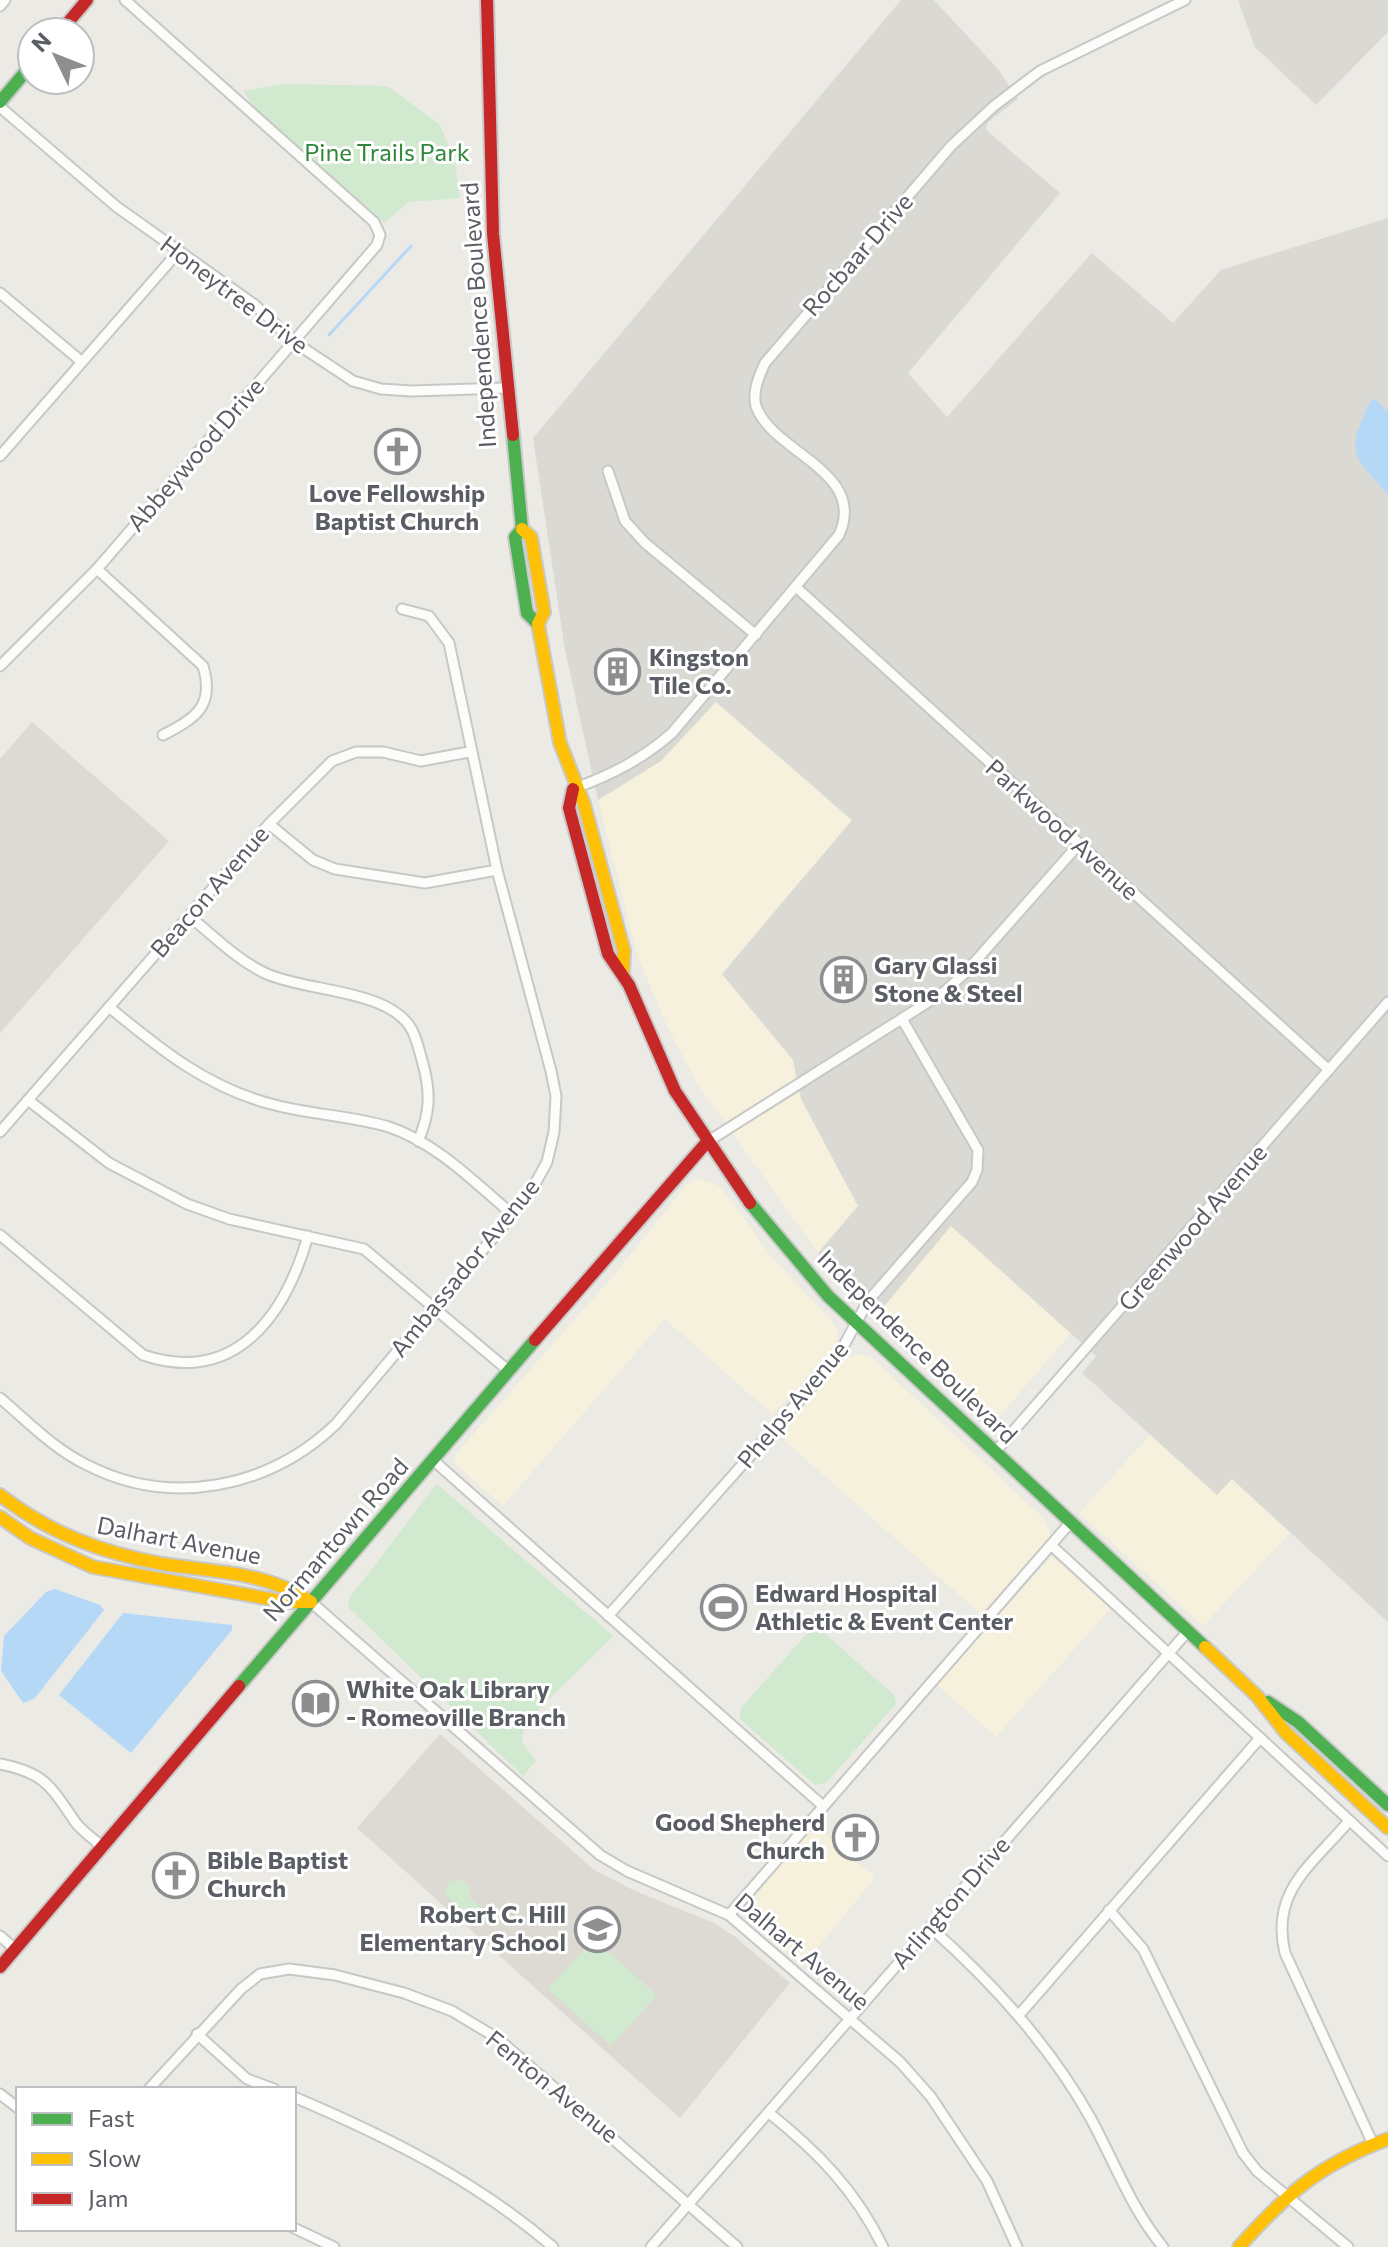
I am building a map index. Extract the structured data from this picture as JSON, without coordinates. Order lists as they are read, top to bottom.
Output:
{
  "streets": {
    "main road": ["Independence Boulevard", "Normantown Road", "Dalhart Avenue"],
    "street": [
      "Rocbaar Drive",
      "Honeytree Drive",
      "Abbeywood Drive",
      "Parkwood Avenue",
      "Beacon Avenue",
      "Greenwood Avenue",
      "Ambassador Avenue",
      "Phelps Avenue",
      "Arlington Drive",
      "Fenton Avenue"
    ]
  },
  "crossings": [
    ["Rocbaar Drive", "Parkwood Avenue"],
    ["Honeytree Drive", "Independence Boulevard"],
    ["Honeytree Drive", "Abbeywood Drive"],
    ["Independence Boulevard", "Greenwood Avenue"],
    ["Independence Boulevard", "Phelps Avenue"],
    ["Independence Boulevard", "Normantown Road"],
    ["Independence Boulevard", "Arlington Drive"],
    ["Parkwood Avenue", "Greenwood Avenue"],
    ["Beacon Avenue", "Ambassador Avenue"],
    ["Normantown Road", "Dalhart Avenue"],
    ["Dalhart Avenue", "Arlington Drive"],
    ["Arlington Drive", "Fenton Avenue"]
  ],
  "parks": ["Pine Trails Park"],
  "places": {
    "church": ["Love Fellowship Baptist Church", "Good Shepherd Church", "Bible Baptist Church"],
    "building": ["Kingston Tile Co.", "Gary Glassi Stone & Steel"],
    "sports": ["Edward Hospital Athletic & Event Center"],
    "library": ["White Oak Library - Romeoville Branch"],
    "school or university": ["Robert C. Hill Elementary School"]
  },
  "legend": ["Fast", "Slow", "Jam"],
  "north": "top left"
}
